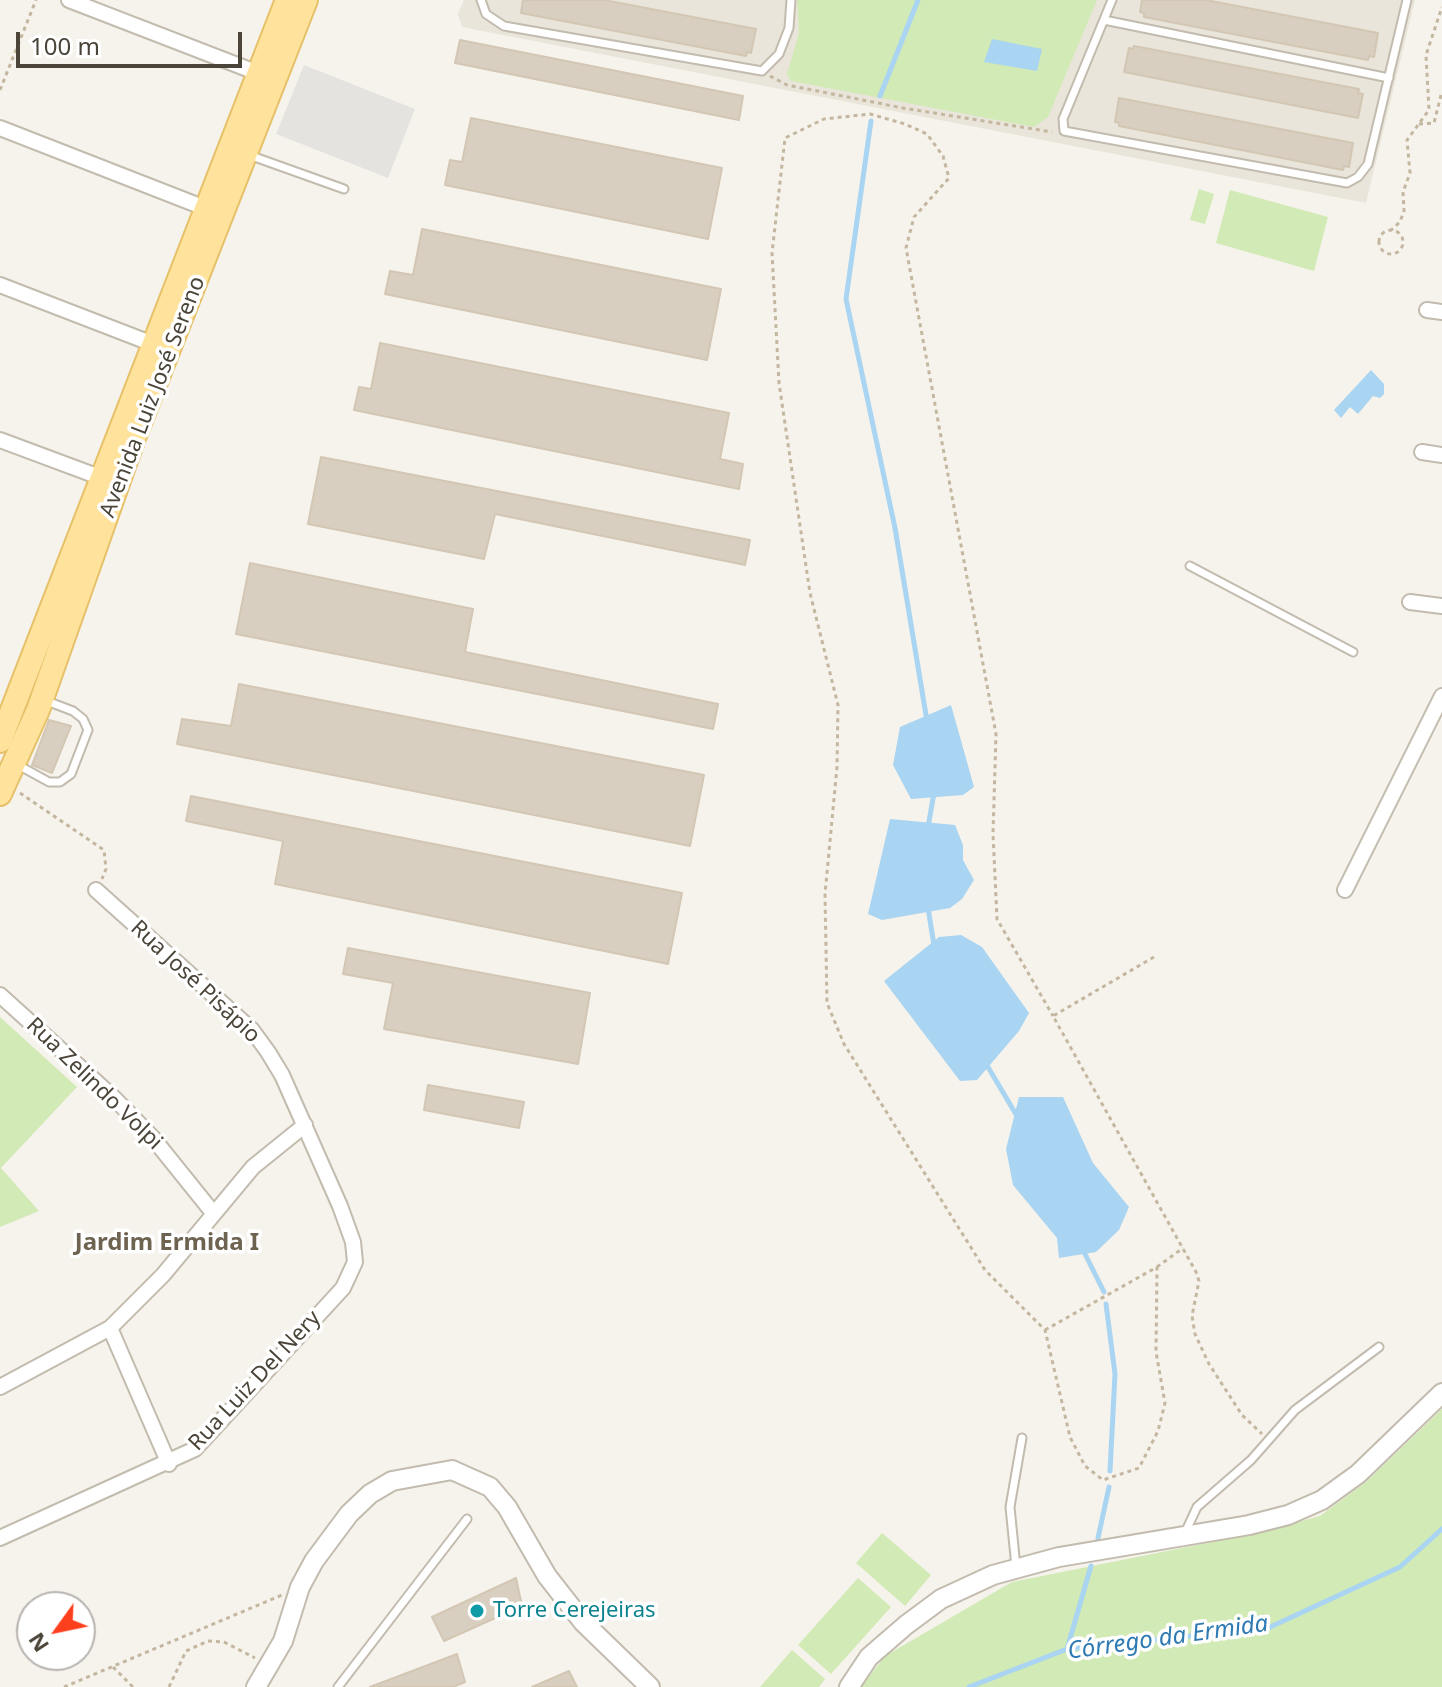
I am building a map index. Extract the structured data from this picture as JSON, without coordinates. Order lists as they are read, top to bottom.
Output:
{
  "streets": {
    "main road": ["Avenida Luiz José Sereno"],
    "street": ["Rua José Pisápio", "Rua Zelindo Volpi", "Rua Luiz Del Nery"]
  },
  "crossings": [
    ["Rua José Pisápio", "Rua Luiz Del Nery"]
  ],
  "districts": ["Jardim Ermida I"],
  "water": ["Córrego da Ermida"],
  "places": ["Torre Cerejeiras"],
  "scale_bar": "100 m",
  "north": "bottom left"
}
